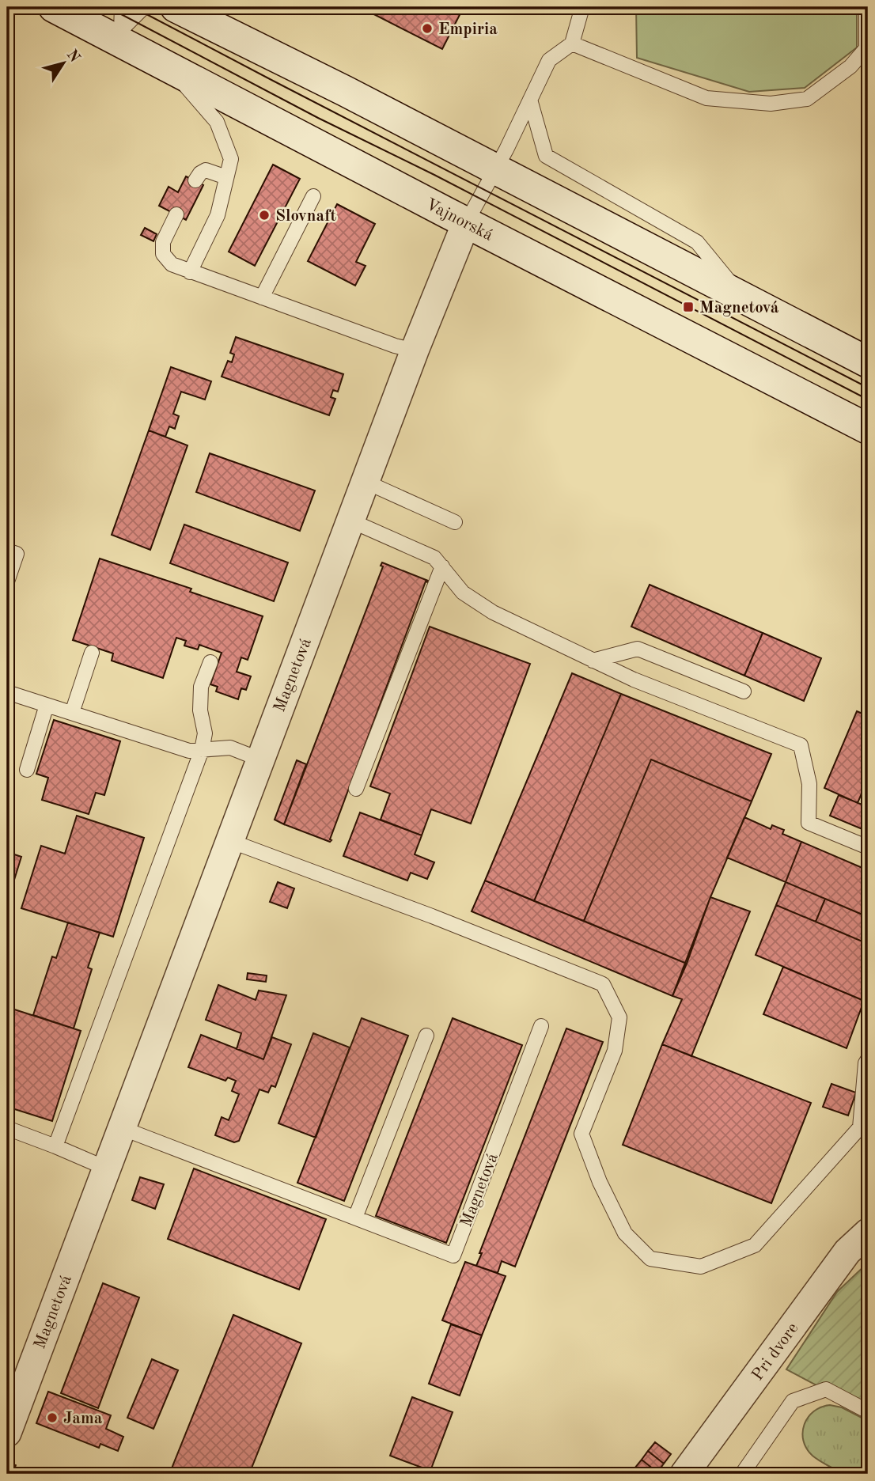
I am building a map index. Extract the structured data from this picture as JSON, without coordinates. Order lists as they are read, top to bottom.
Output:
{
  "streets": {
    "main road": ["Vajnorská"],
    "street": ["Magnetová", "Pri dvore"]
  },
  "crossings": [
    ["Vajnorská", "Magnetová"]
  ],
  "places": {
    "other": ["Empiria", "Slovnaft", "Jama"],
    "transit": ["Magnetová"]
  },
  "north": "top right"
}
